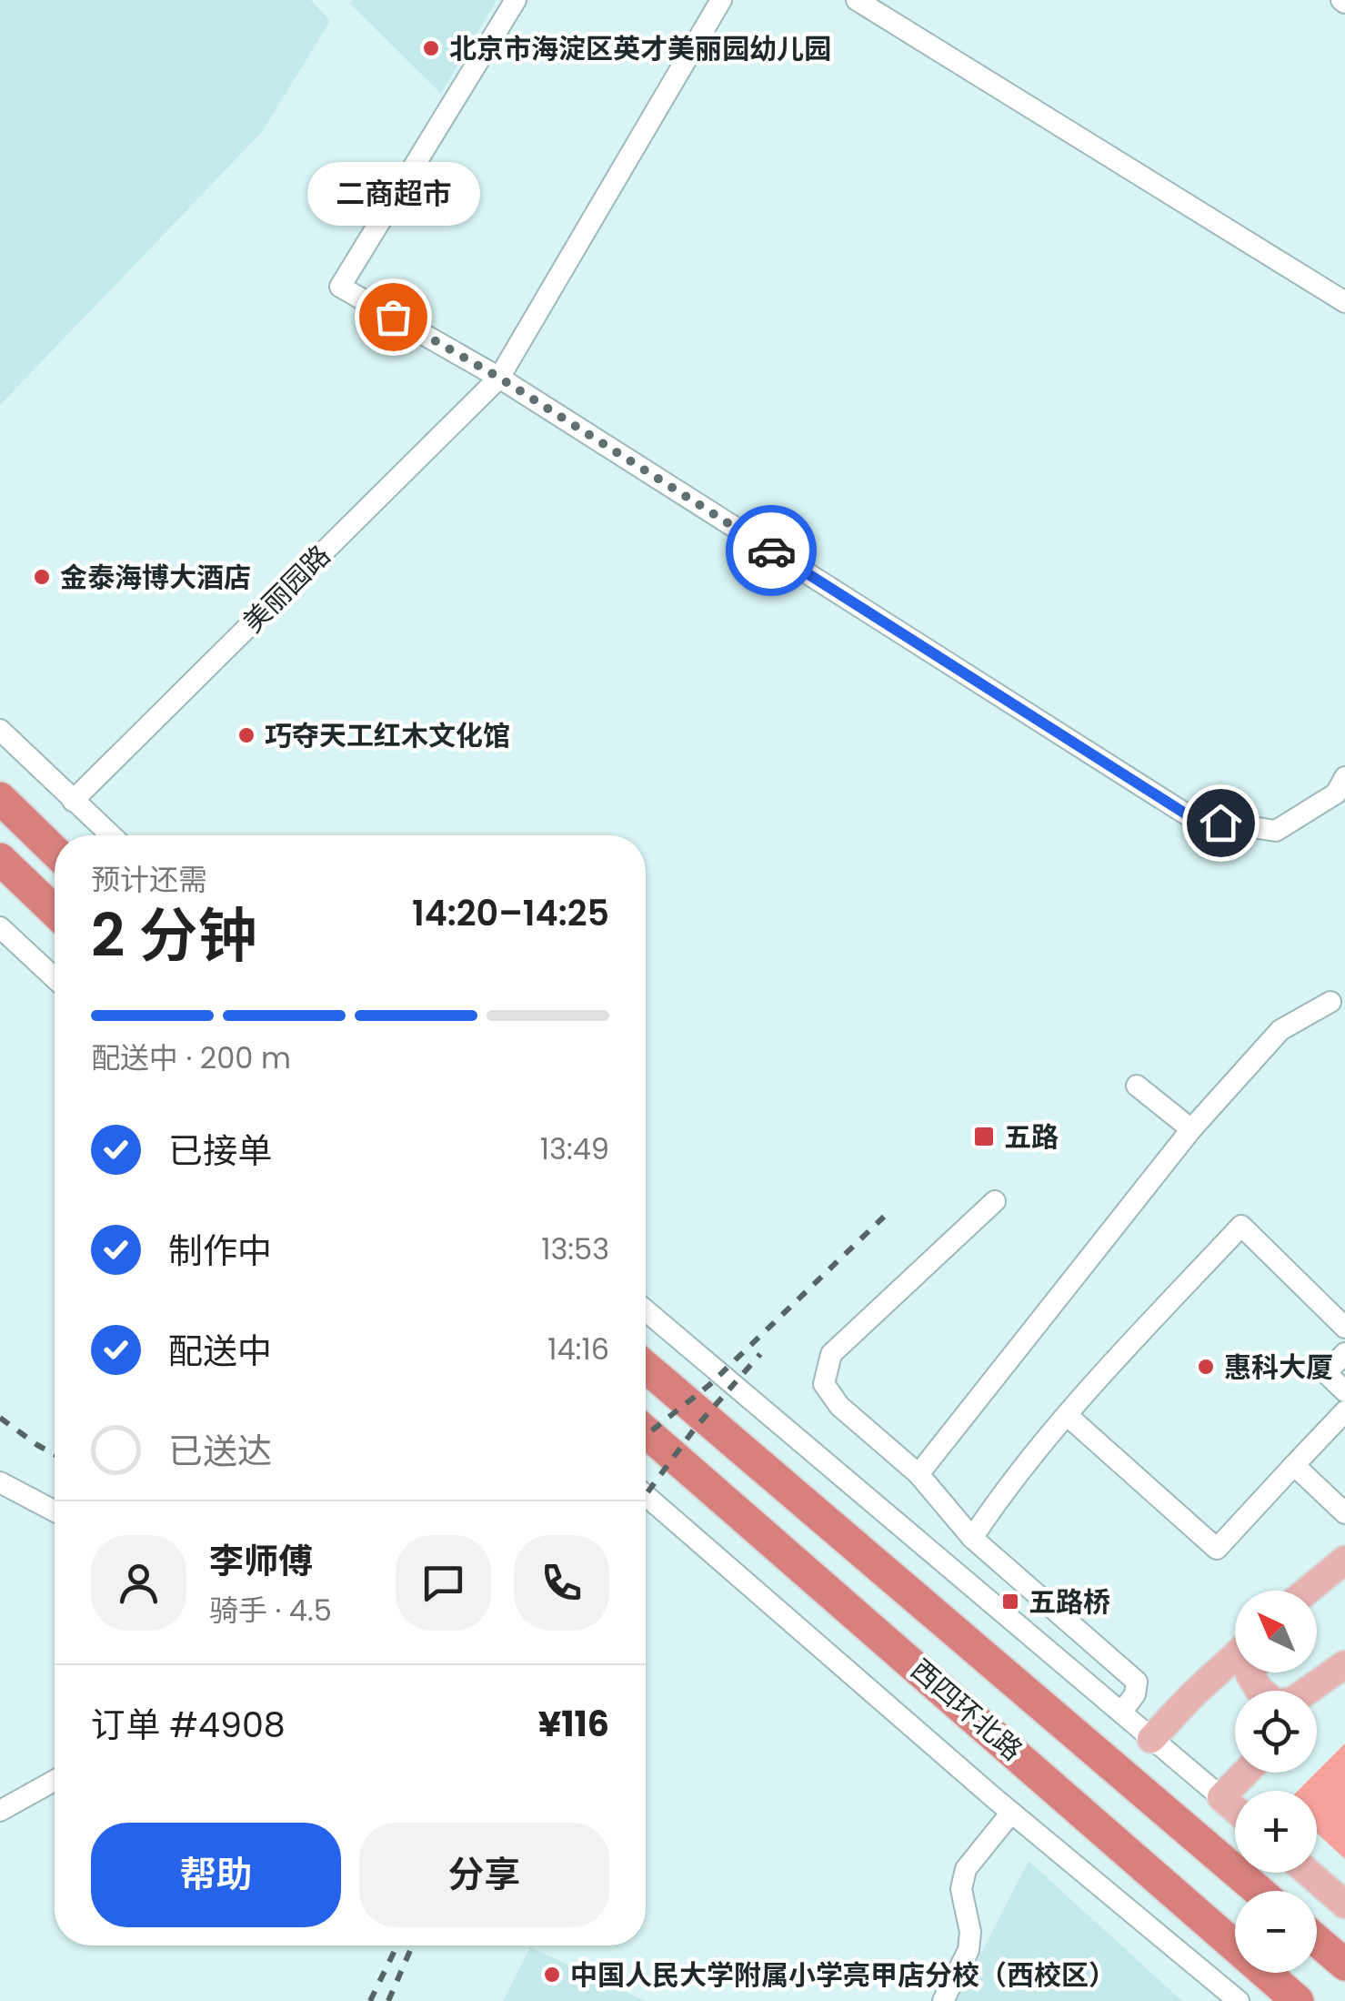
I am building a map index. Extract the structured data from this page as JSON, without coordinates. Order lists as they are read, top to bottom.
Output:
{
  "streets": {
    "highway": ["西四环北路"],
    "street": ["美丽园路"]
  },
  "places": {
    "other": [
      "北京市海淀区英才美丽园幼儿园",
      "二商超市",
      "金泰海博大酒店",
      "巧夺天工红木文化馆",
      "惠科大厦",
      "中国人民大学附属小学亮甲店分校（西校区）"
    ],
    "transit": ["五路", "五路桥"]
  },
  "north": "top left",
  "page": {
    "bubble": "二商超市",
    "heading": ["2 分钟", "预计还需", "14:20–14:25"],
    "panel": [
      "李师傅",
      "骑手 · 4.5",
      "订单 #4908",
      "¥116"
    ],
    "bar": "配送中 · 200 m",
    "list": [
      ["已接单", "13:49"],
      ["制作中", "13:53"],
      ["配送中", "14:16"],
      "已送达"
    ],
    "map_buttons": ["+", "−"],
    "buttons": ["帮助", "分享"]
  }
}
